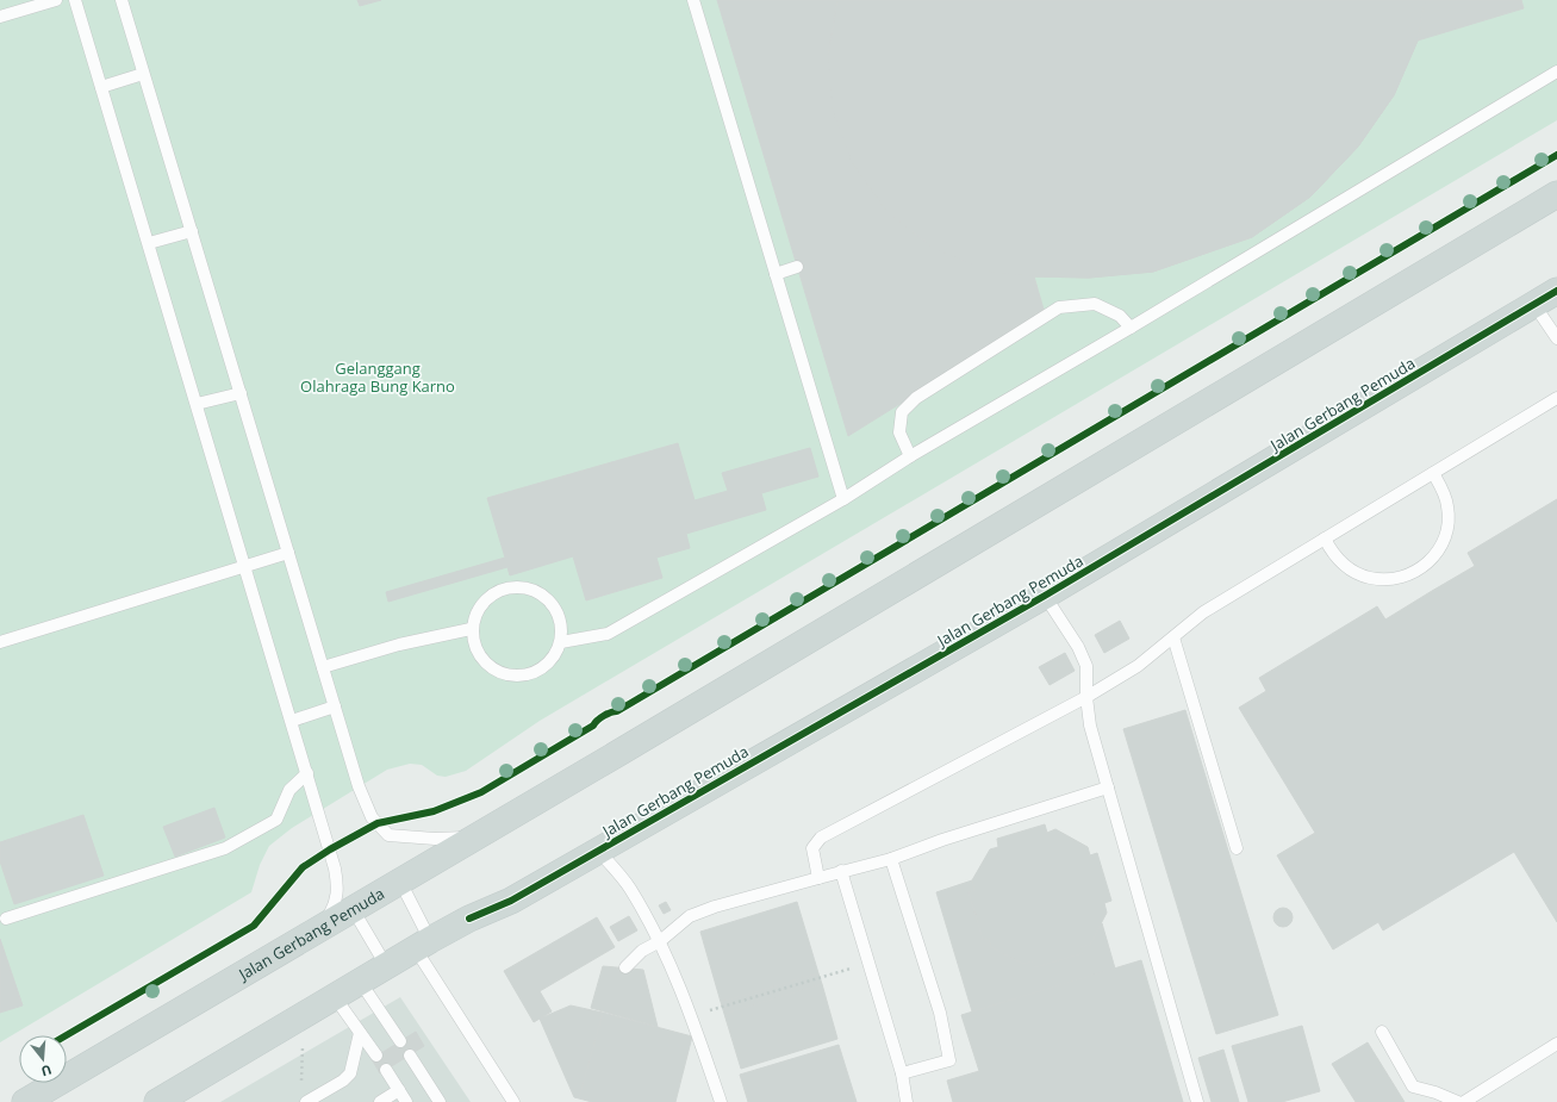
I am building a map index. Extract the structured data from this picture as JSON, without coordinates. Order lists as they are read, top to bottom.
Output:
{
  "streets": {
    "main road": ["Jalan Gerbang Pemuda"]
  },
  "parks": ["Gelanggang Olahraga Bung Karno"],
  "north": "bottom"
}
